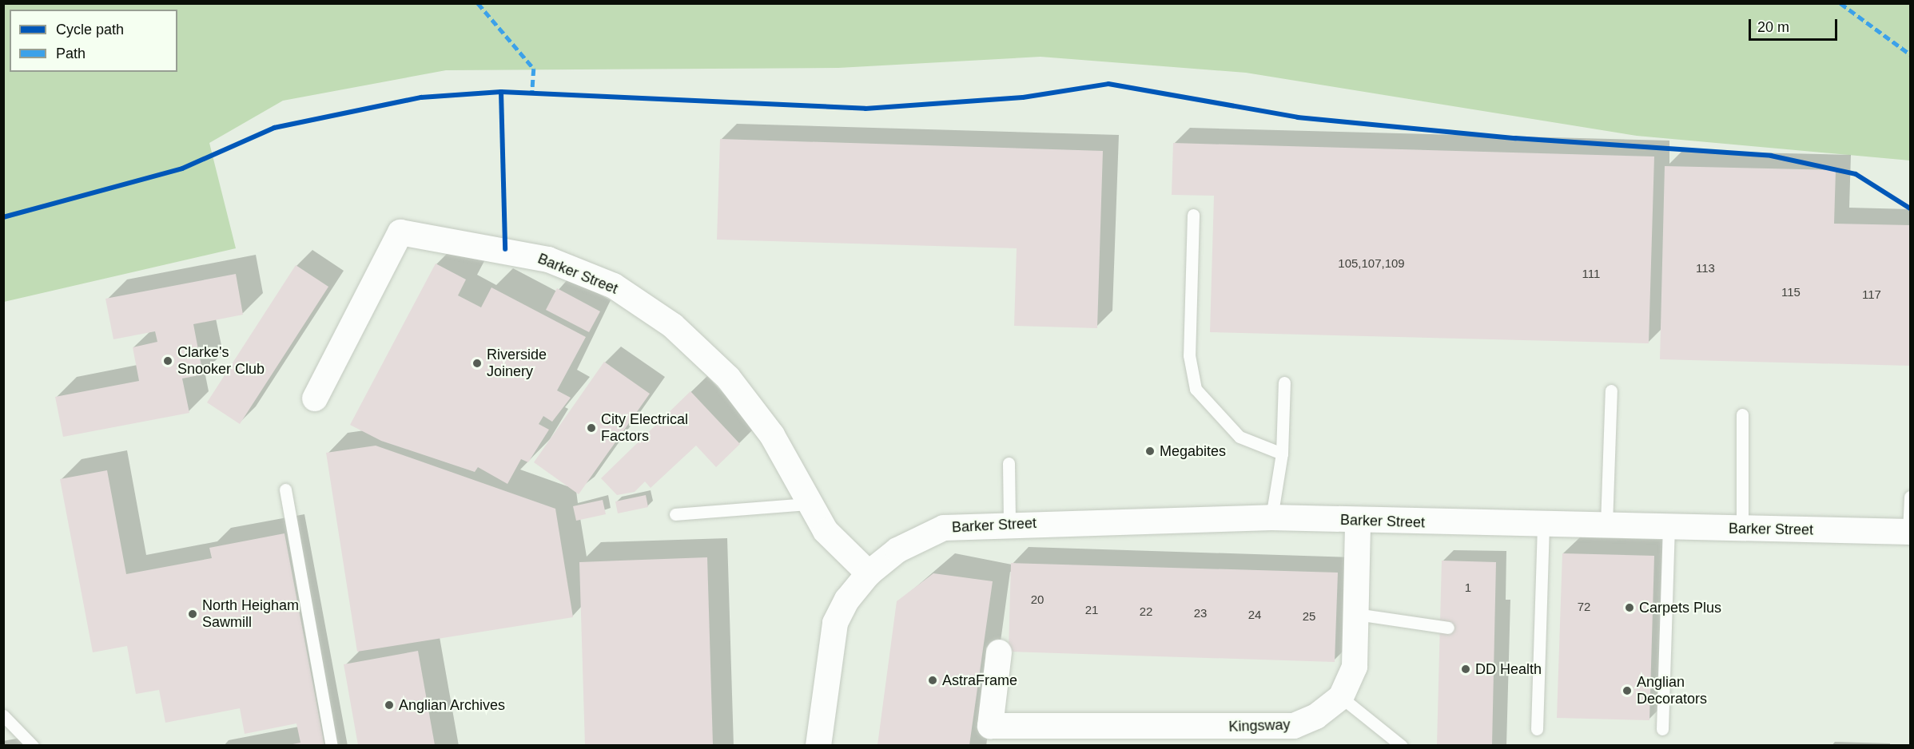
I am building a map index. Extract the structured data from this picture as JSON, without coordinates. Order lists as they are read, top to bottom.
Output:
{
  "streets": {
    "street": ["Barker Street", "Kingsway"]
  },
  "crossings": [
    ["Barker Street", "Kingsway"]
  ],
  "places": [
    "Clarke's Snooker Club",
    "Riverside Joinery",
    "City Electrical Factors",
    "Megabites",
    "Carpets Plus",
    "North Heigham Sawmill",
    "DD Health",
    "AstraFrame",
    "Anglian Decorators",
    "Anglian Archives"
  ],
  "house_numbers": [
    "105,107,109",
    "113",
    "111",
    "115",
    "117",
    "1",
    "20",
    "72",
    "21",
    "22",
    "23",
    "24",
    "25"
  ],
  "legend": ["Cycle path", "Path"],
  "scale_bar": "20 m"
}
